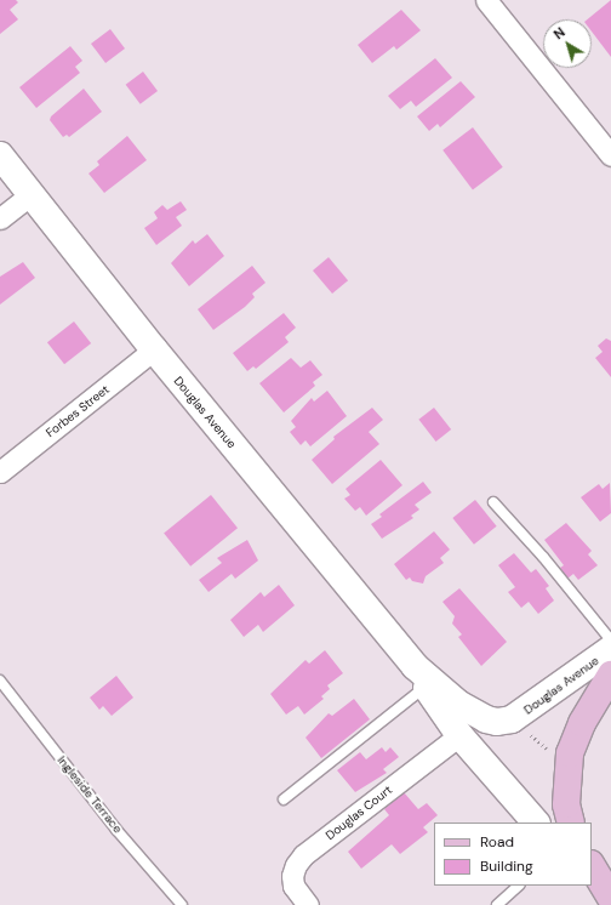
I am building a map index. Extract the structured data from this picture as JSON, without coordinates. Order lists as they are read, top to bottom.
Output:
{
  "streets": {
    "main road": ["Douglas Avenue"],
    "street": ["Forbes Street", "Douglas Court"],
    "lane": ["Ingleside Terrace"]
  },
  "crossings": [
    ["Forbes Street", "Douglas Avenue"],
    ["Douglas Avenue", "Douglas Court"]
  ],
  "legend": ["Road", "Building"],
  "north": "top left"
}
